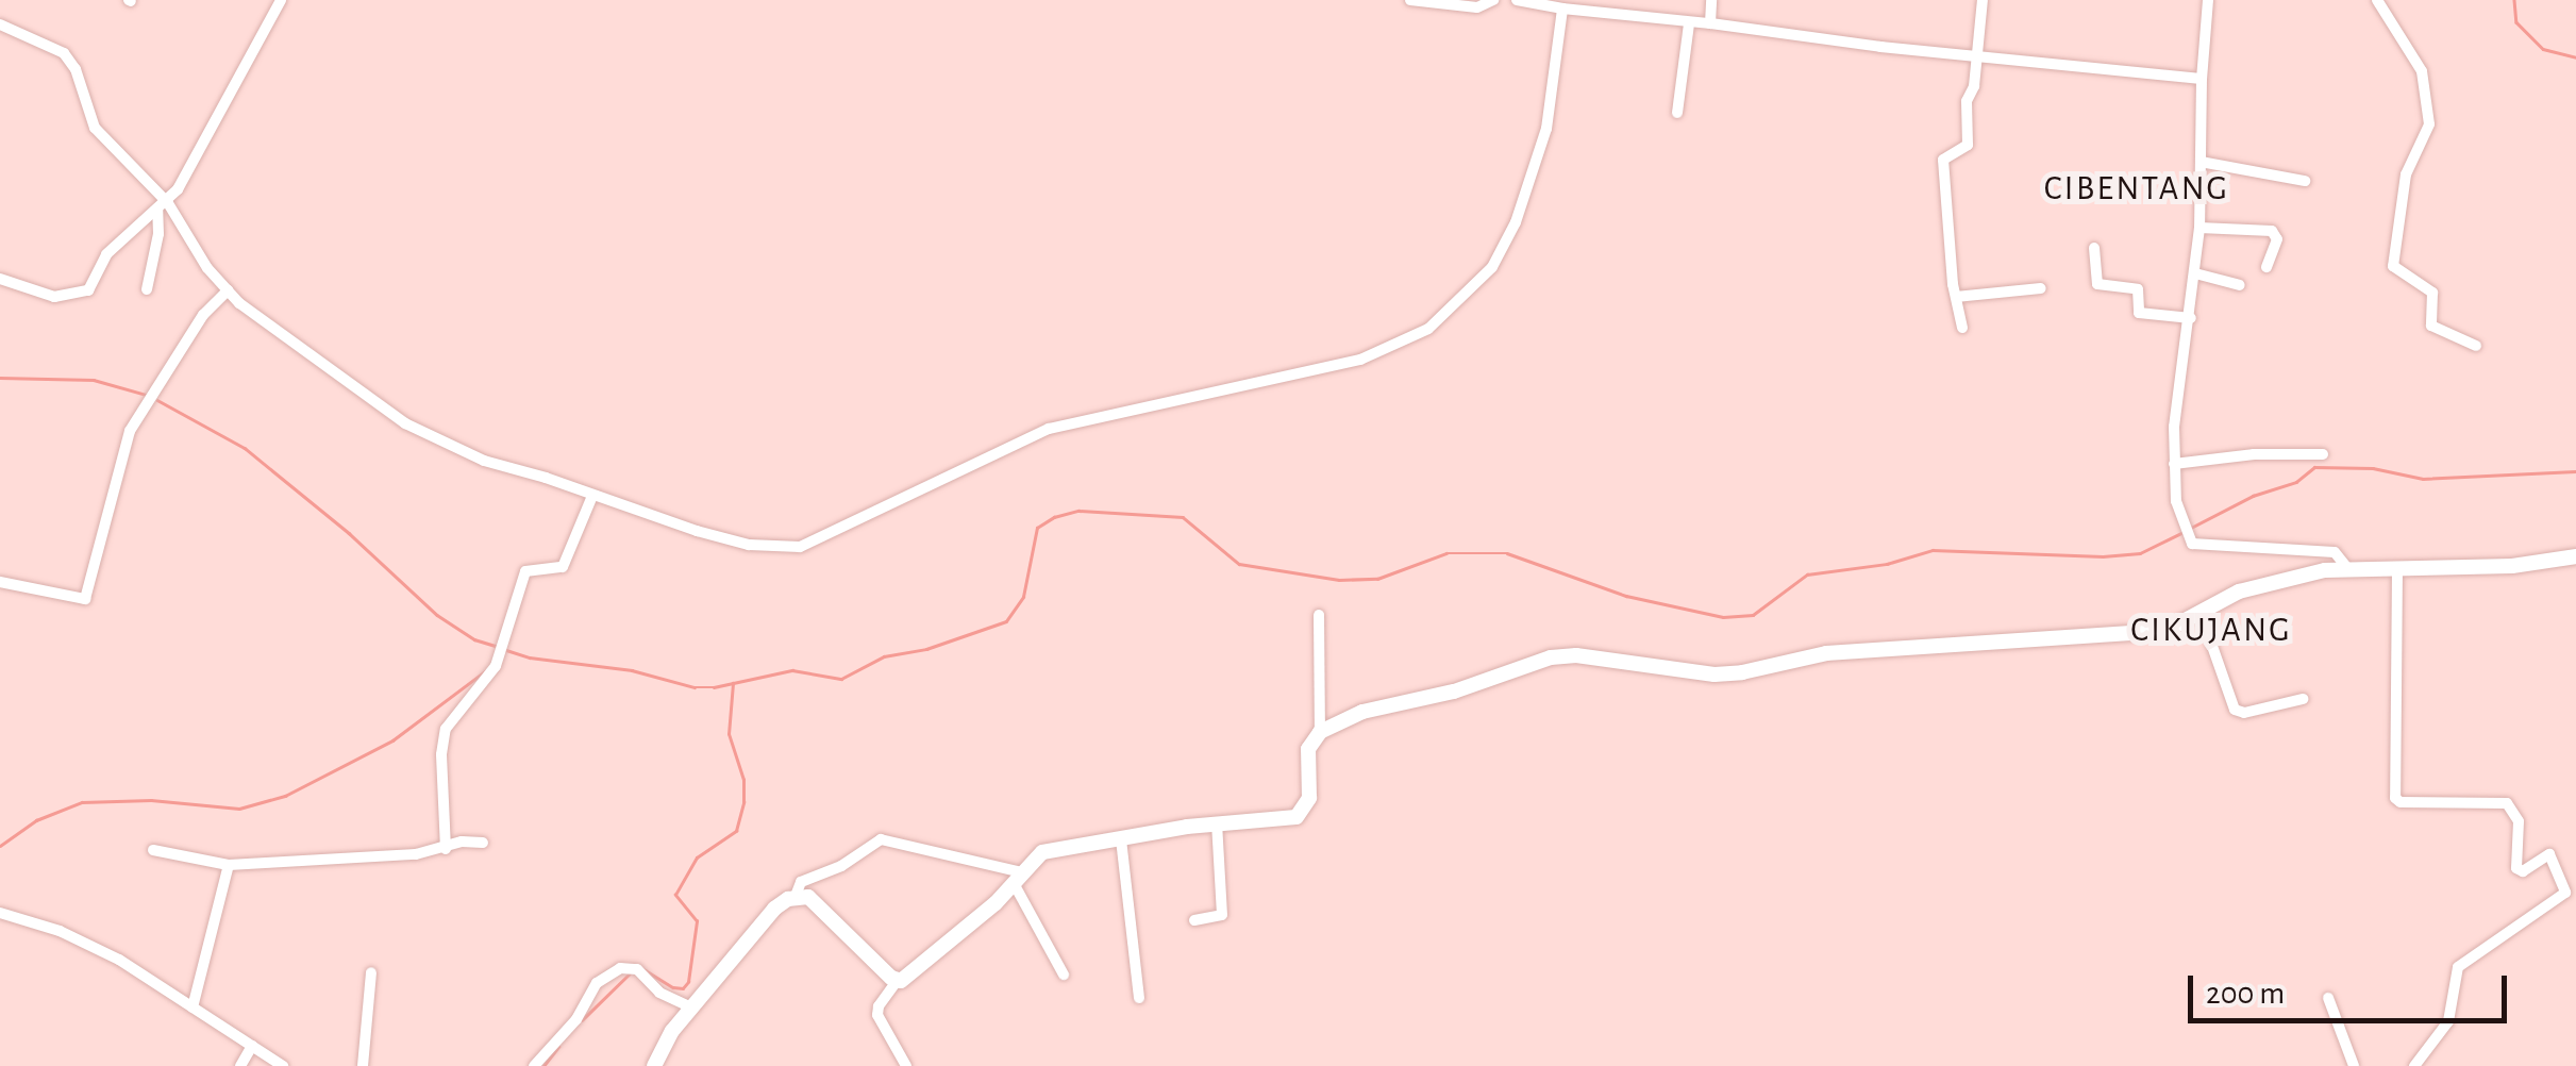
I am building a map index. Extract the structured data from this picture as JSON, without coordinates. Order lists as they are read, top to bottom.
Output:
{
  "districts": ["CIBENTANG", "CIKUJANG"],
  "scale_bar": "200 m"
}
